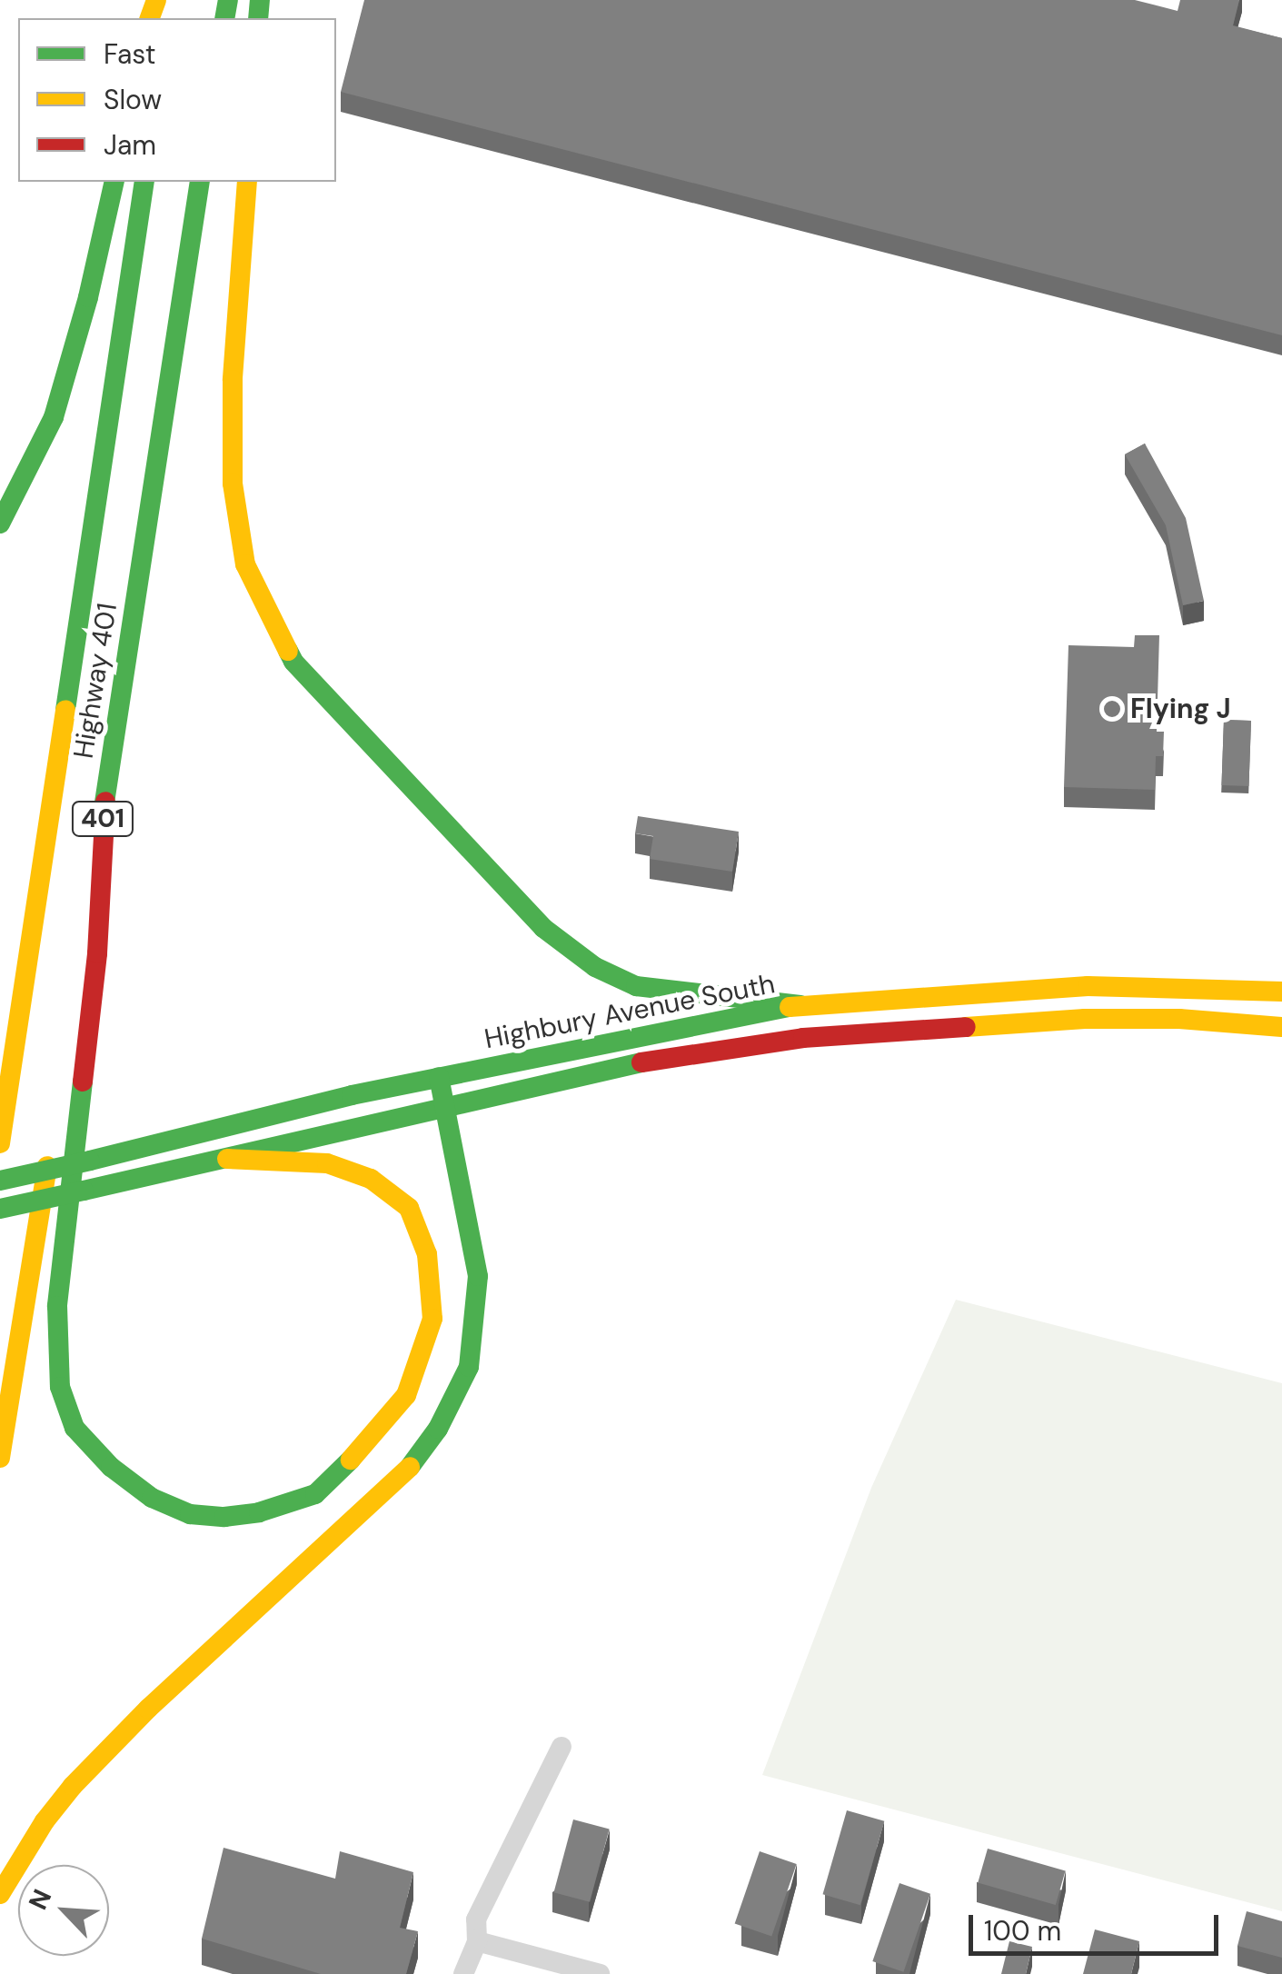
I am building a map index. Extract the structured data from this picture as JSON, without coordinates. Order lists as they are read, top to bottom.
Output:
{
  "streets": {
    "main road": ["Highway 401", "401", "Highbury Avenue South"]
  },
  "places": ["Flying J"],
  "legend": ["Fast", "Slow", "Jam"],
  "scale_bar": "100 m",
  "north": "top left"
}
